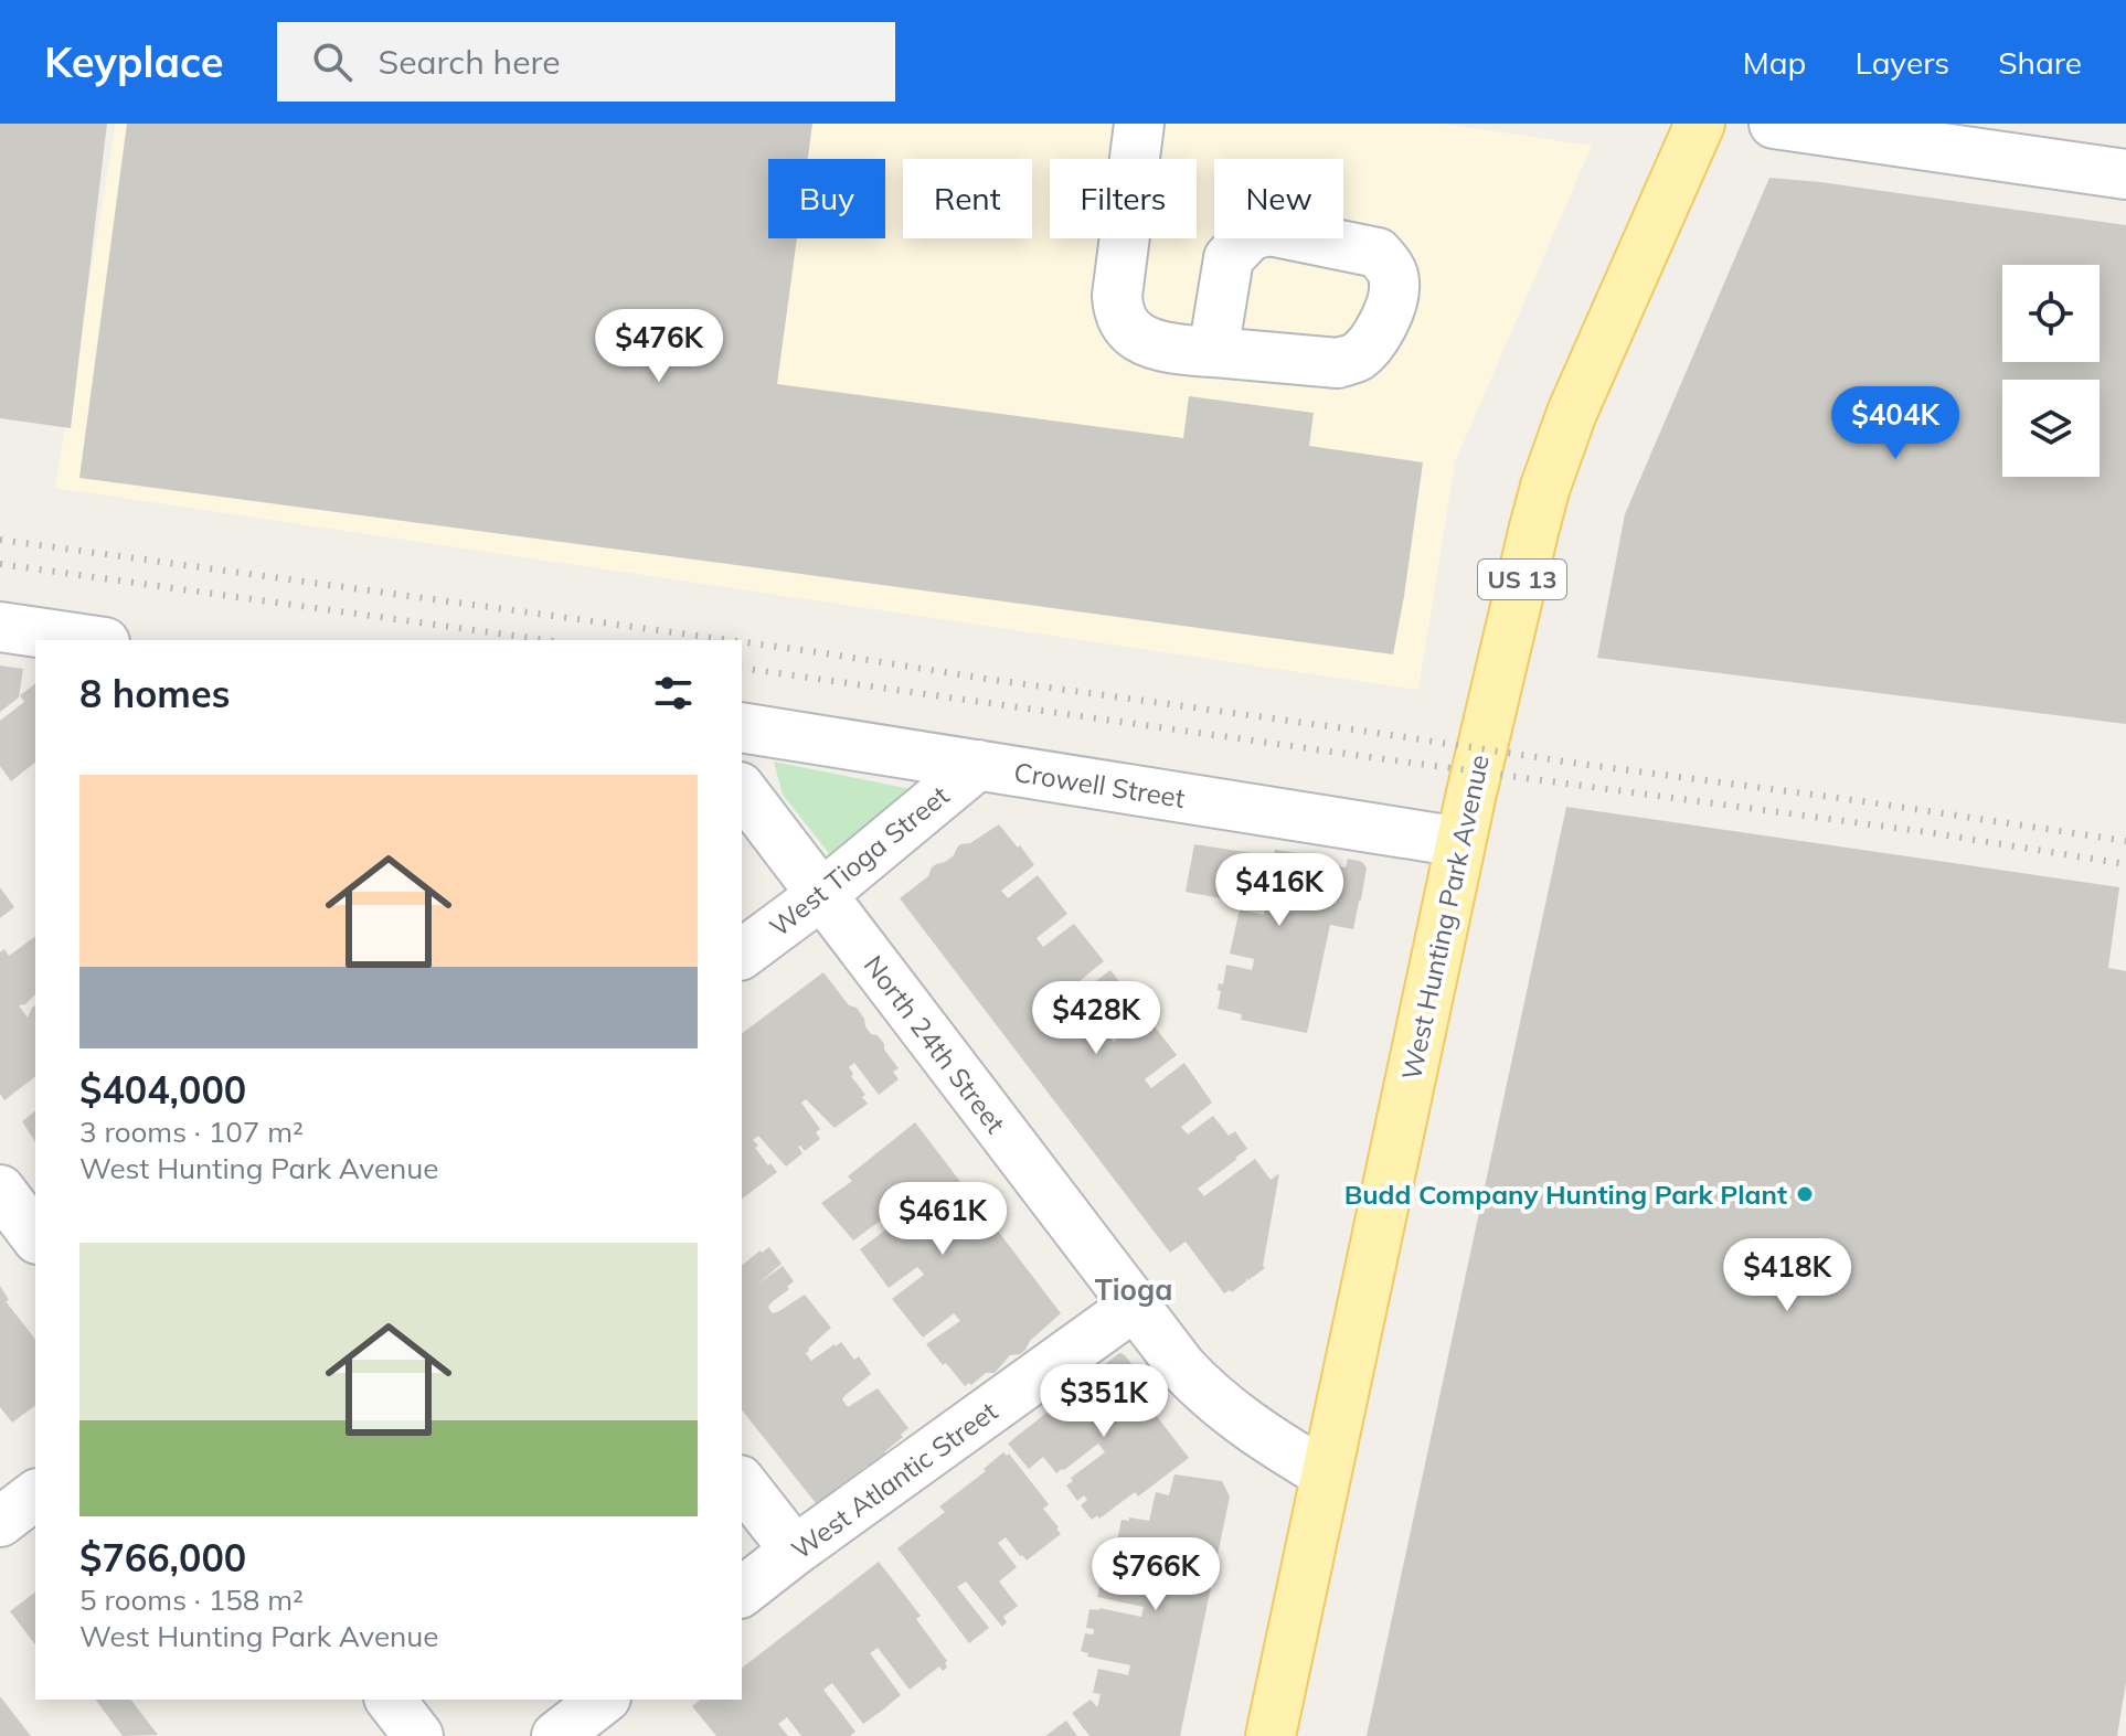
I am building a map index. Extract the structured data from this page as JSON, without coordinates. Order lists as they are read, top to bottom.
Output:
{
  "streets": {
    "main road": ["US 13", "West Hunting Park Avenue"],
    "street": [
      "Crowell Street",
      "West Tioga Street",
      "North 24th Street",
      "West Atlantic Street"
    ]
  },
  "crossings": [
    ["Crowell Street", "West Tioga Street"],
    ["Crowell Street", "West Hunting Park Avenue"],
    ["West Tioga Street", "North 24th Street"],
    ["West Hunting Park Avenue", "North 24th Street"],
    ["North 24th Street", "West Atlantic Street"]
  ],
  "districts": ["Tioga"],
  "places": ["Budd Company Hunting Park Plant"],
  "page": {
    "header": "Keyplace",
    "search": "Search here",
    "nav": ["Map", "Layers", "Share"],
    "chip": [
      "Buy",
      "Rent",
      "Filters",
      "New"
    ],
    "price": [
      "$476K",
      "$404K",
      "$416K",
      "$428K",
      "$461K",
      "$418K",
      "$351K",
      "$766K"
    ],
    "heading": "8 homes",
    "list": [
      {
        "name": "$404,000",
        "note": "3 rooms · 107 m² · West Hunting Park Avenue"
      },
      {
        "name": "$766,000",
        "note": "5 rooms · 158 m² · West Hunting Park Avenue"
      }
    ]
  }
}
